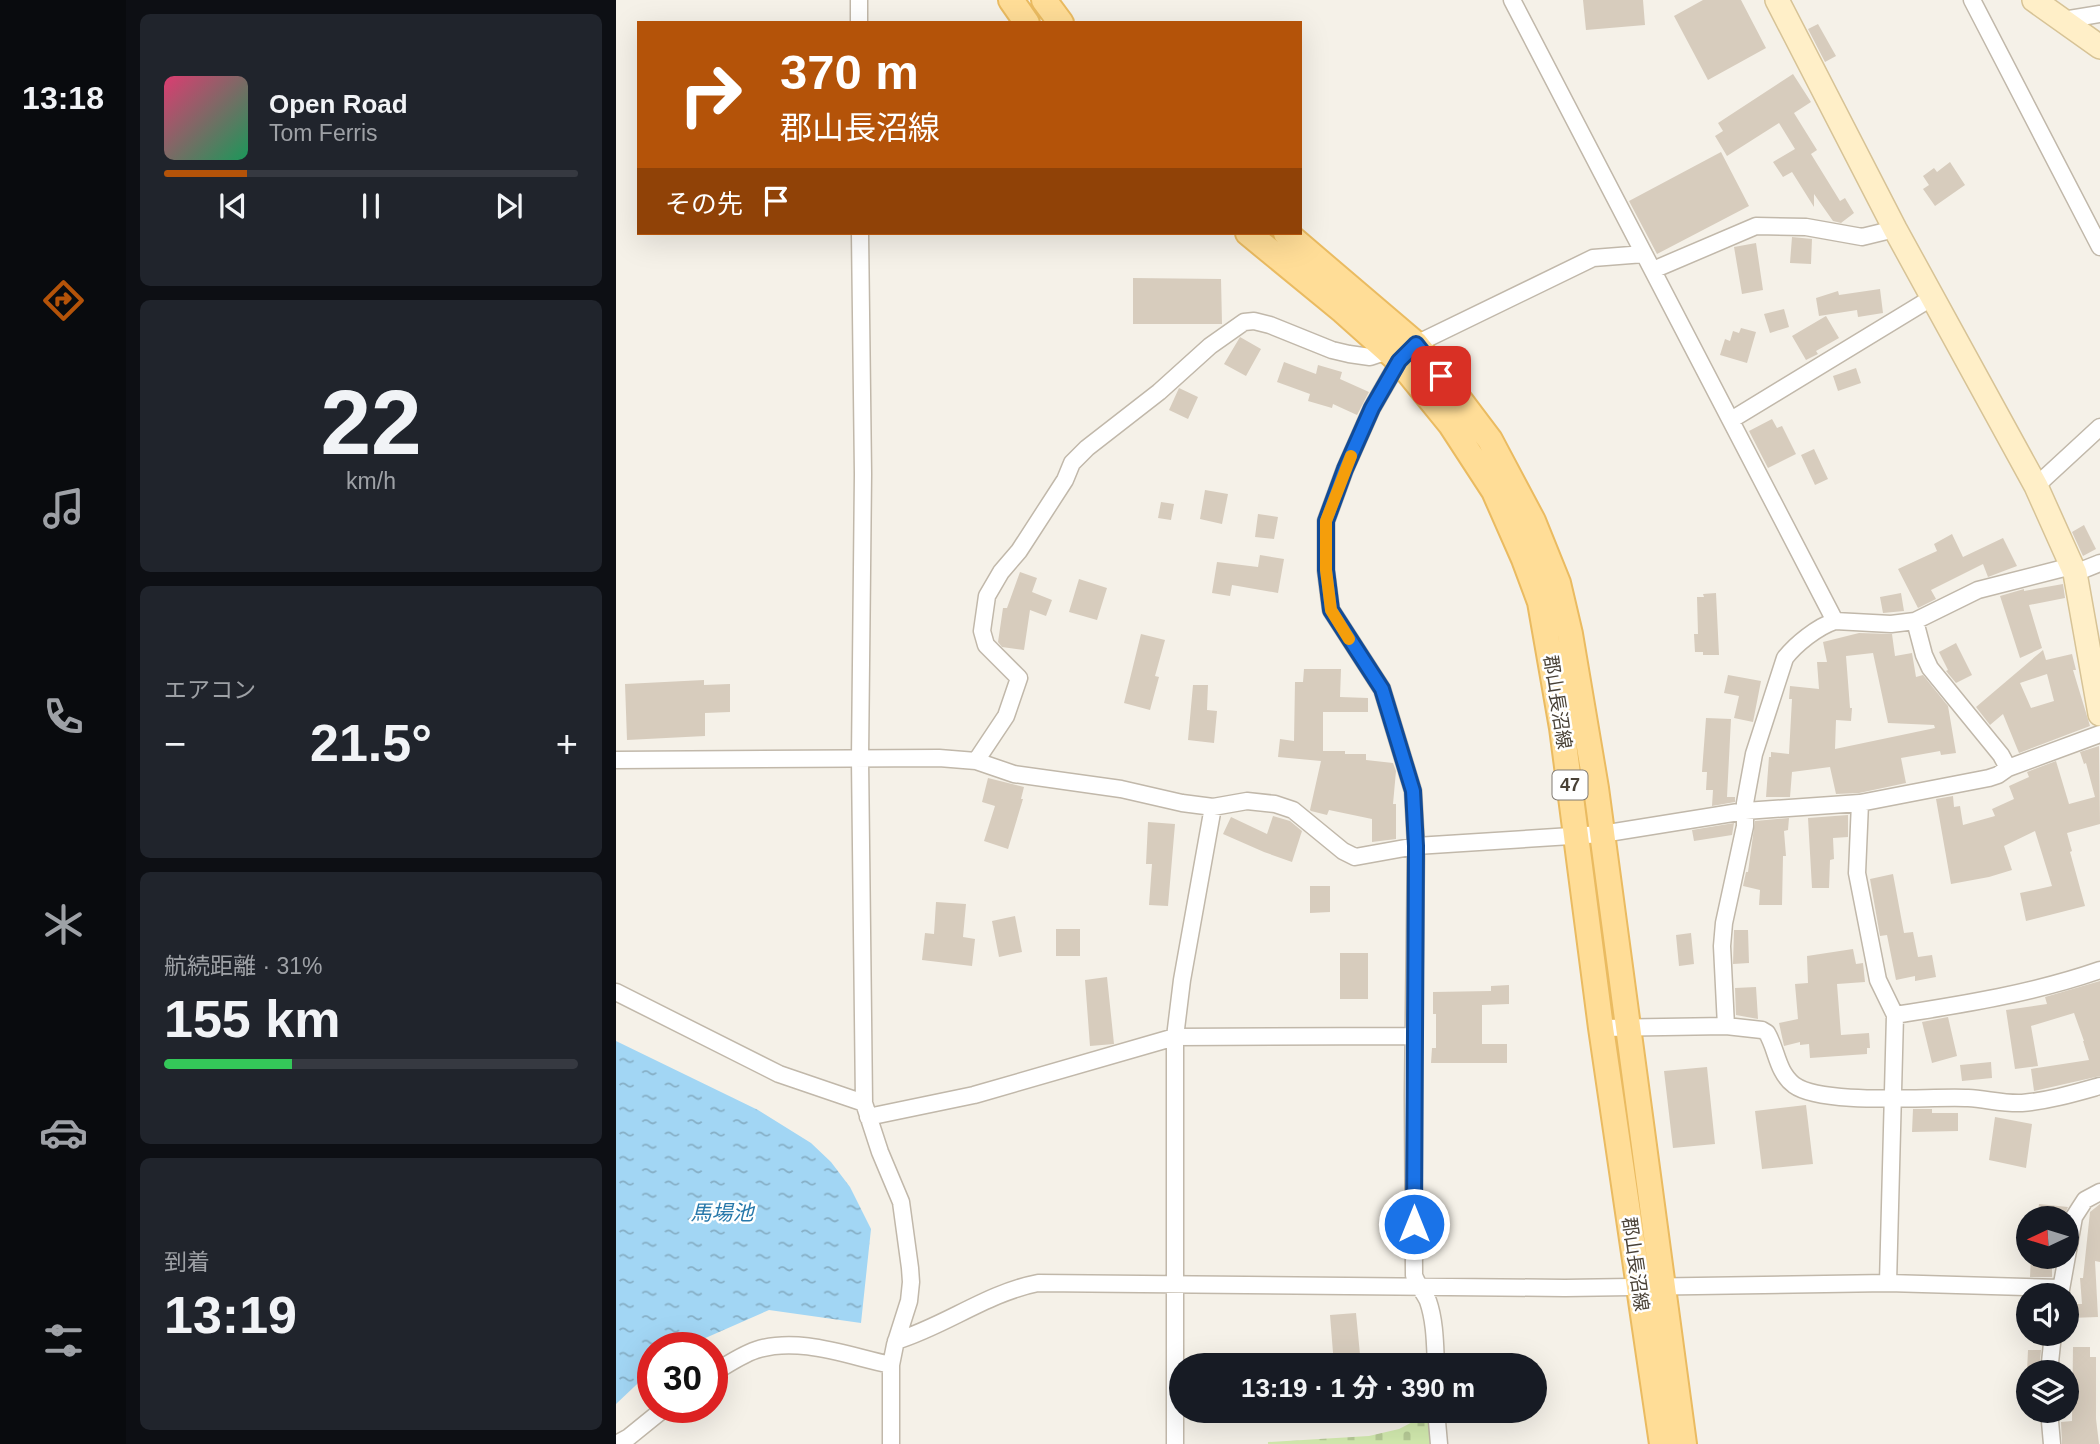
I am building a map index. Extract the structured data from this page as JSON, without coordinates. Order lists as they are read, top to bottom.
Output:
{
  "streets": {
    "main road": ["郡山長沼線", "47"]
  },
  "water": ["馬場池"],
  "north": "left",
  "page": {
    "tabs": "13:18",
    "turn": ["370 m", "郡山長沼線"],
    "song": ["Open Road", "Tom Ferris"],
    "then": "その先",
    "tile": [
      ["22", "km/h"],
      "エアコン",
      ["航続距離 · 31%", "155 km"],
      ["到着", "13:19"]
    ],
    "heat": ["−", "21.5°", "+"],
    "limit": "30",
    "trip": "13:19 · 1 分 · 390 m"
  }
}
